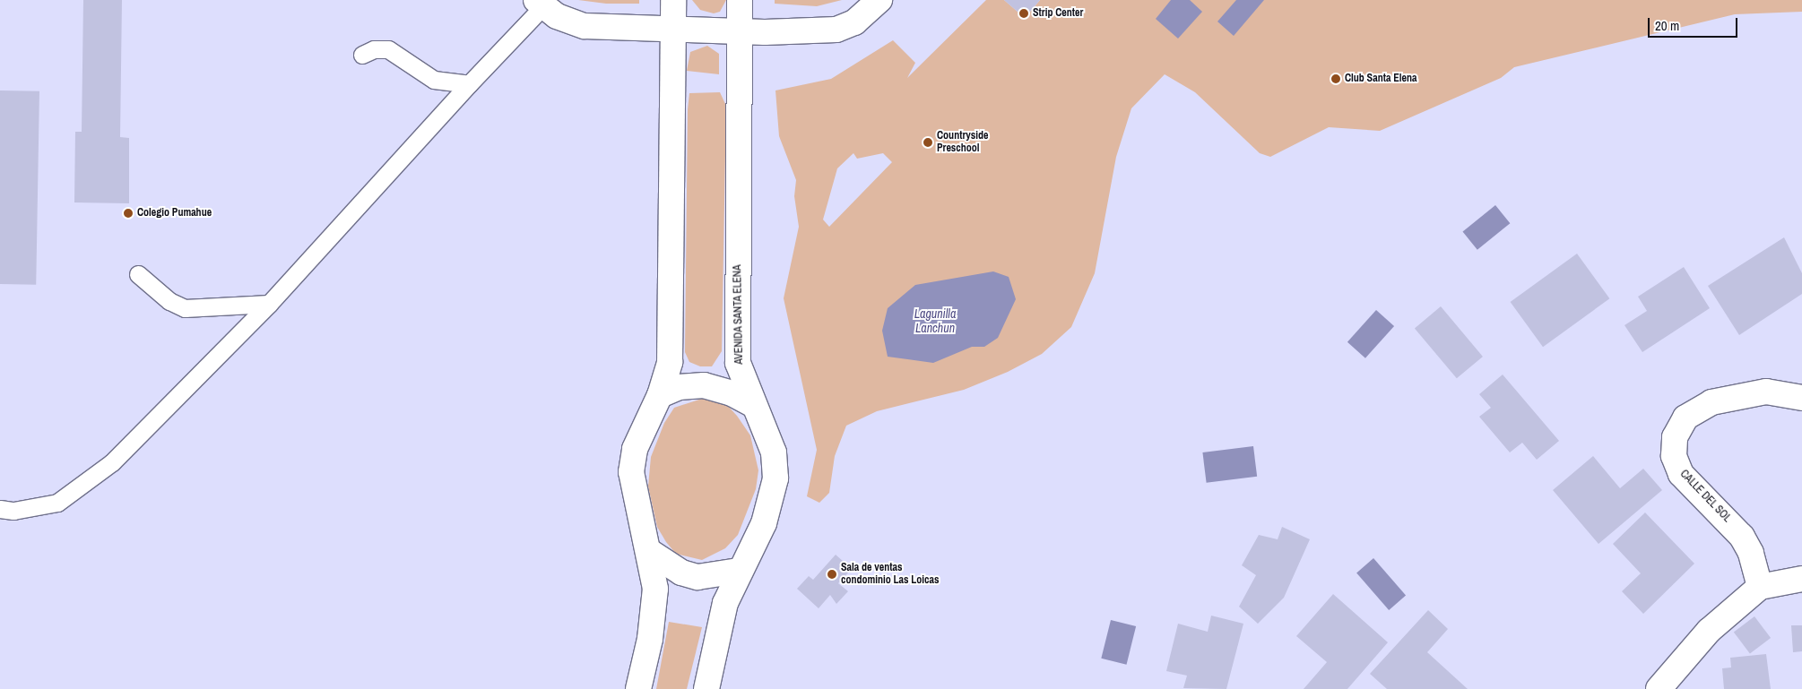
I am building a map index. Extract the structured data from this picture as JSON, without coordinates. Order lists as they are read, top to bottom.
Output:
{
  "streets": {
    "street": ["AVENIDA SANTA ELENA", "CALLE DEL SOL"]
  },
  "water": ["Lagunilla Lanchun"],
  "places": [
    "Strip Center",
    "Club Santa Elena",
    "Countryside Preschool",
    "Colegio Pumahue",
    "Sala de ventas condominio Las Loicas"
  ],
  "scale_bar": "20 m"
}
